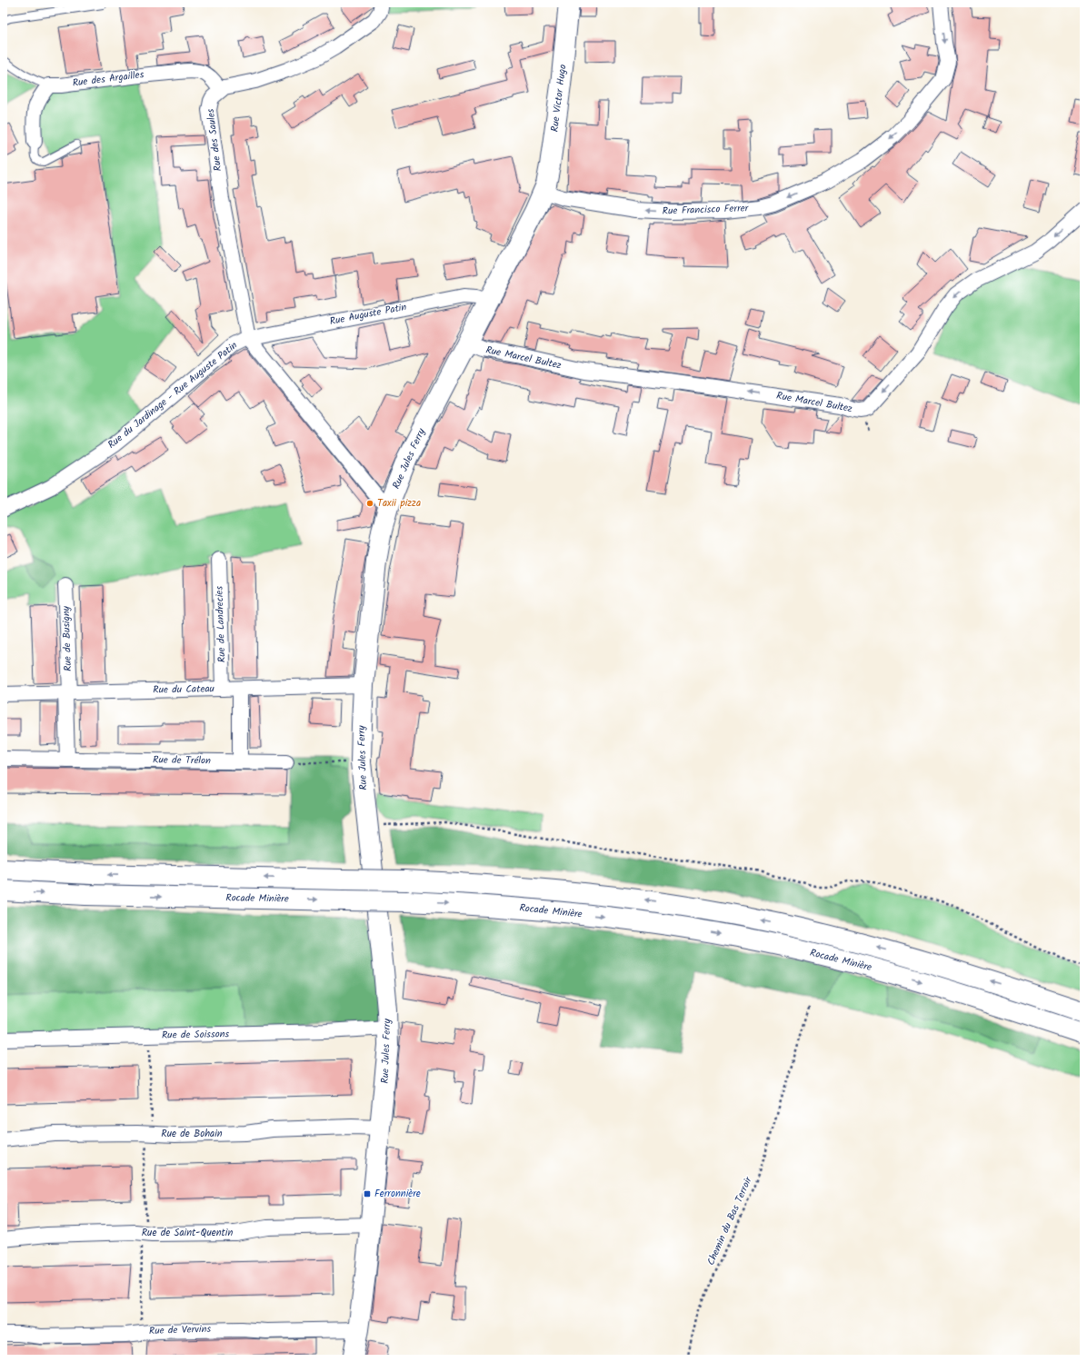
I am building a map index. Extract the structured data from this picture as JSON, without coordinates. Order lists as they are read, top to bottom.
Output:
{
  "streets": {
    "main road": ["Rue Victor Hugo", "Rue Jules Ferry", "Rocade Minière"],
    "street": [
      "Rue des Argailles",
      "Rue des Saules",
      "Rue Francisco Ferrer",
      "Rue Auguste Patin",
      "Rue Marcel Bultez",
      "Rue du Jardinage - Rue Auguste Patin",
      "Rue de Landrecies",
      "Rue de Busigny",
      "Rue du Cateau",
      "Rue de Trélon",
      "Rue de Soissons",
      "Rue de Bohain",
      "Rue de Saint-Quentin",
      "Rue de Vervins"
    ],
    "path": ["Chemin du Bas Terroir"]
  },
  "crossings": [
    ["Rue des Argailles", "Rue des Saules"],
    ["Rue Victor Hugo", "Rue Francisco Ferrer"],
    ["Rue Victor Hugo", "Rue Jules Ferry"],
    ["Rue des Saules", "Rue Auguste Patin"],
    ["Rue des Saules", "Rue du Jardinage - Rue Auguste Patin"],
    ["Rue Francisco Ferrer", "Rue Jules Ferry"],
    ["Rue Auguste Patin", "Rue du Jardinage - Rue Auguste Patin"],
    ["Rue Auguste Patin", "Rue Jules Ferry"],
    ["Rue Marcel Bultez", "Rue Jules Ferry"],
    ["Rue du Jardinage - Rue Auguste Patin", "Rue Jules Ferry"],
    ["Rue Jules Ferry", "Rue du Cateau"],
    ["Rue Jules Ferry", "Rue de Soissons"],
    ["Rue Jules Ferry", "Rue de Bohain"],
    ["Rue Jules Ferry", "Rue de Saint-Quentin"],
    ["Rue Jules Ferry", "Rue de Vervins"],
    ["Rue de Landrecies", "Rue du Cateau"],
    ["Rue de Busigny", "Rue du Cateau"],
    ["Rue de Busigny", "Rue de Trélon"]
  ],
  "one_way": ["Rue Francisco Ferrer", "Rue Marcel Bultez"],
  "places": {
    "other": ["Taxii pizza"],
    "transit": ["Ferronnière"]
  }
}
